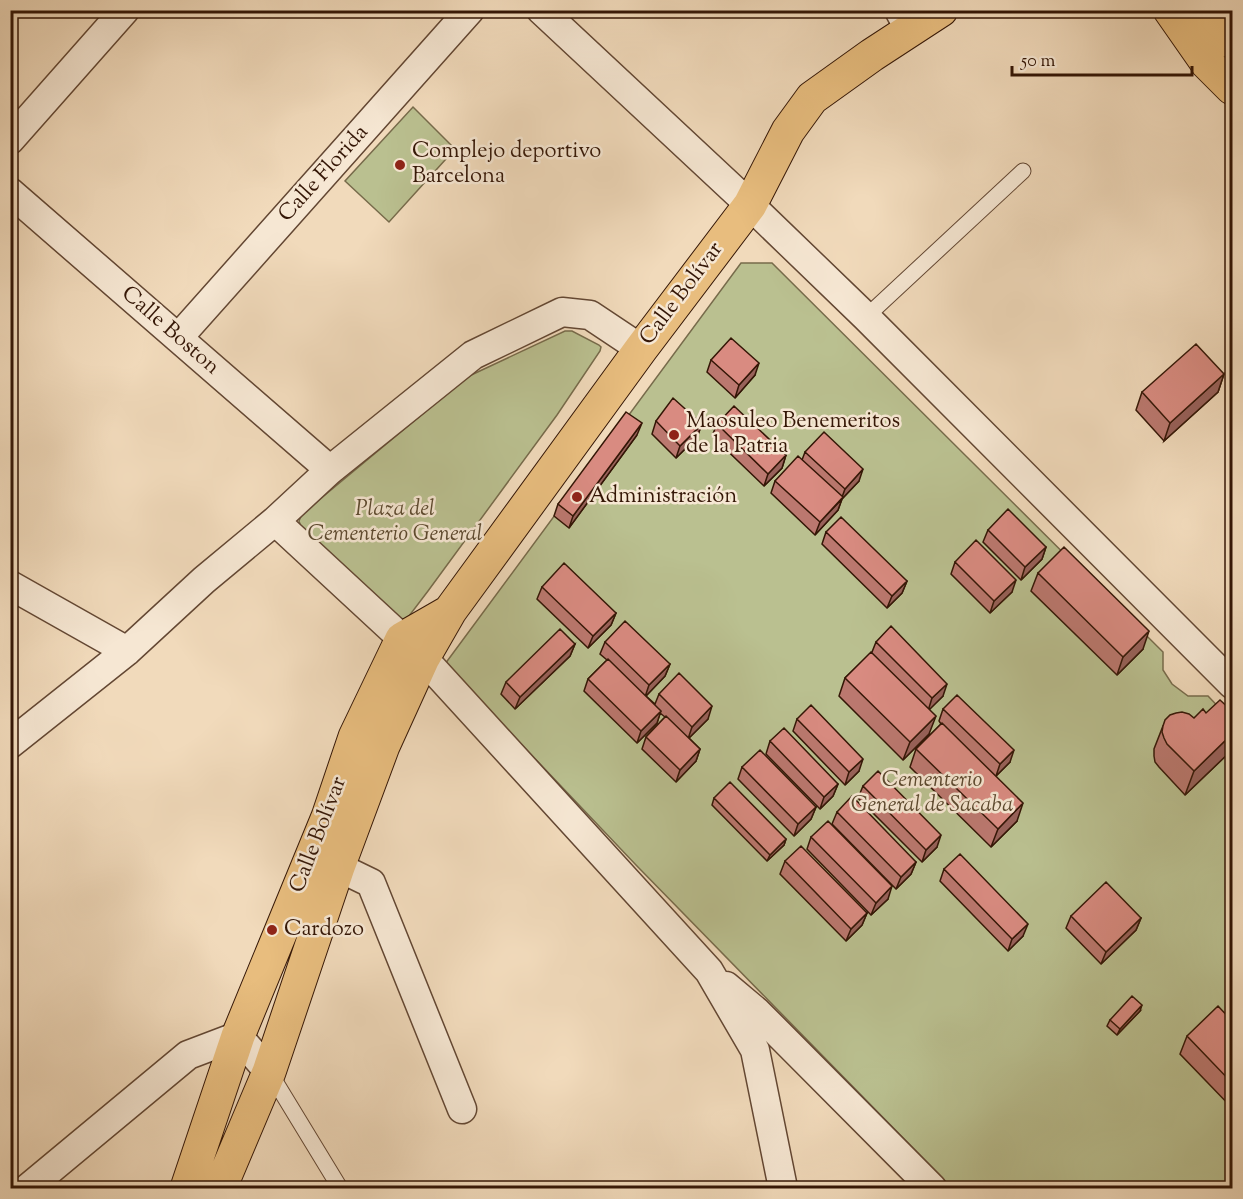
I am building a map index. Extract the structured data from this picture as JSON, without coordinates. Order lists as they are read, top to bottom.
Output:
{
  "streets": {
    "main road": ["Calle Bolívar"],
    "street": ["Calle Florida", "Calle Boston"]
  },
  "crossings": [
    ["Calle Florida", "Calle Boston"]
  ],
  "parks": ["Plaza del Cementerio General", "Cementerio General de Sacaba"],
  "places": [
    "Complejo deportivo Barcelona",
    "Maosuleo Benemeritos de la Patria",
    "Administración",
    "Cardozo"
  ],
  "scale_bar": "50 m"
}
